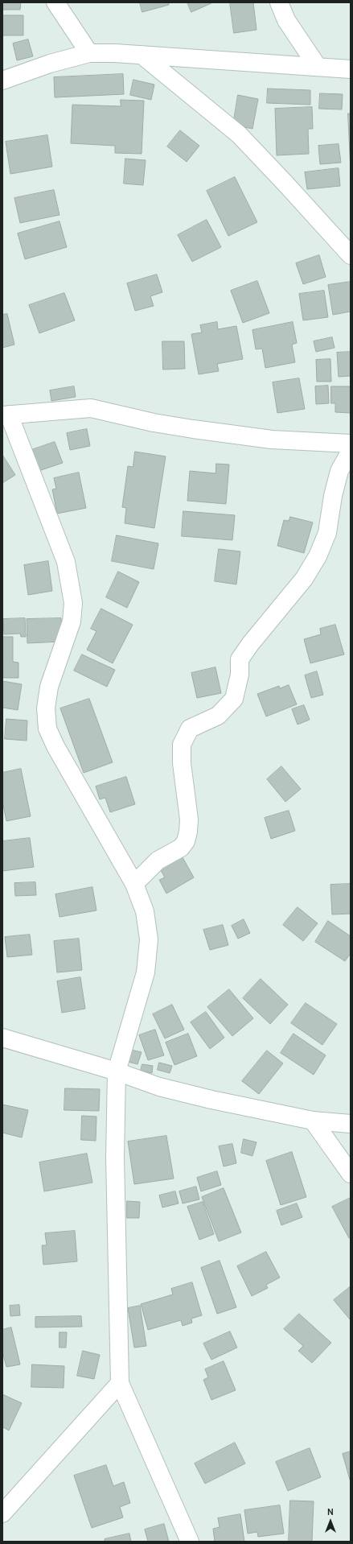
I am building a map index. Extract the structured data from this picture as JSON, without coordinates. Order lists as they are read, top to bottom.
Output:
{
  "north": "top"
}
